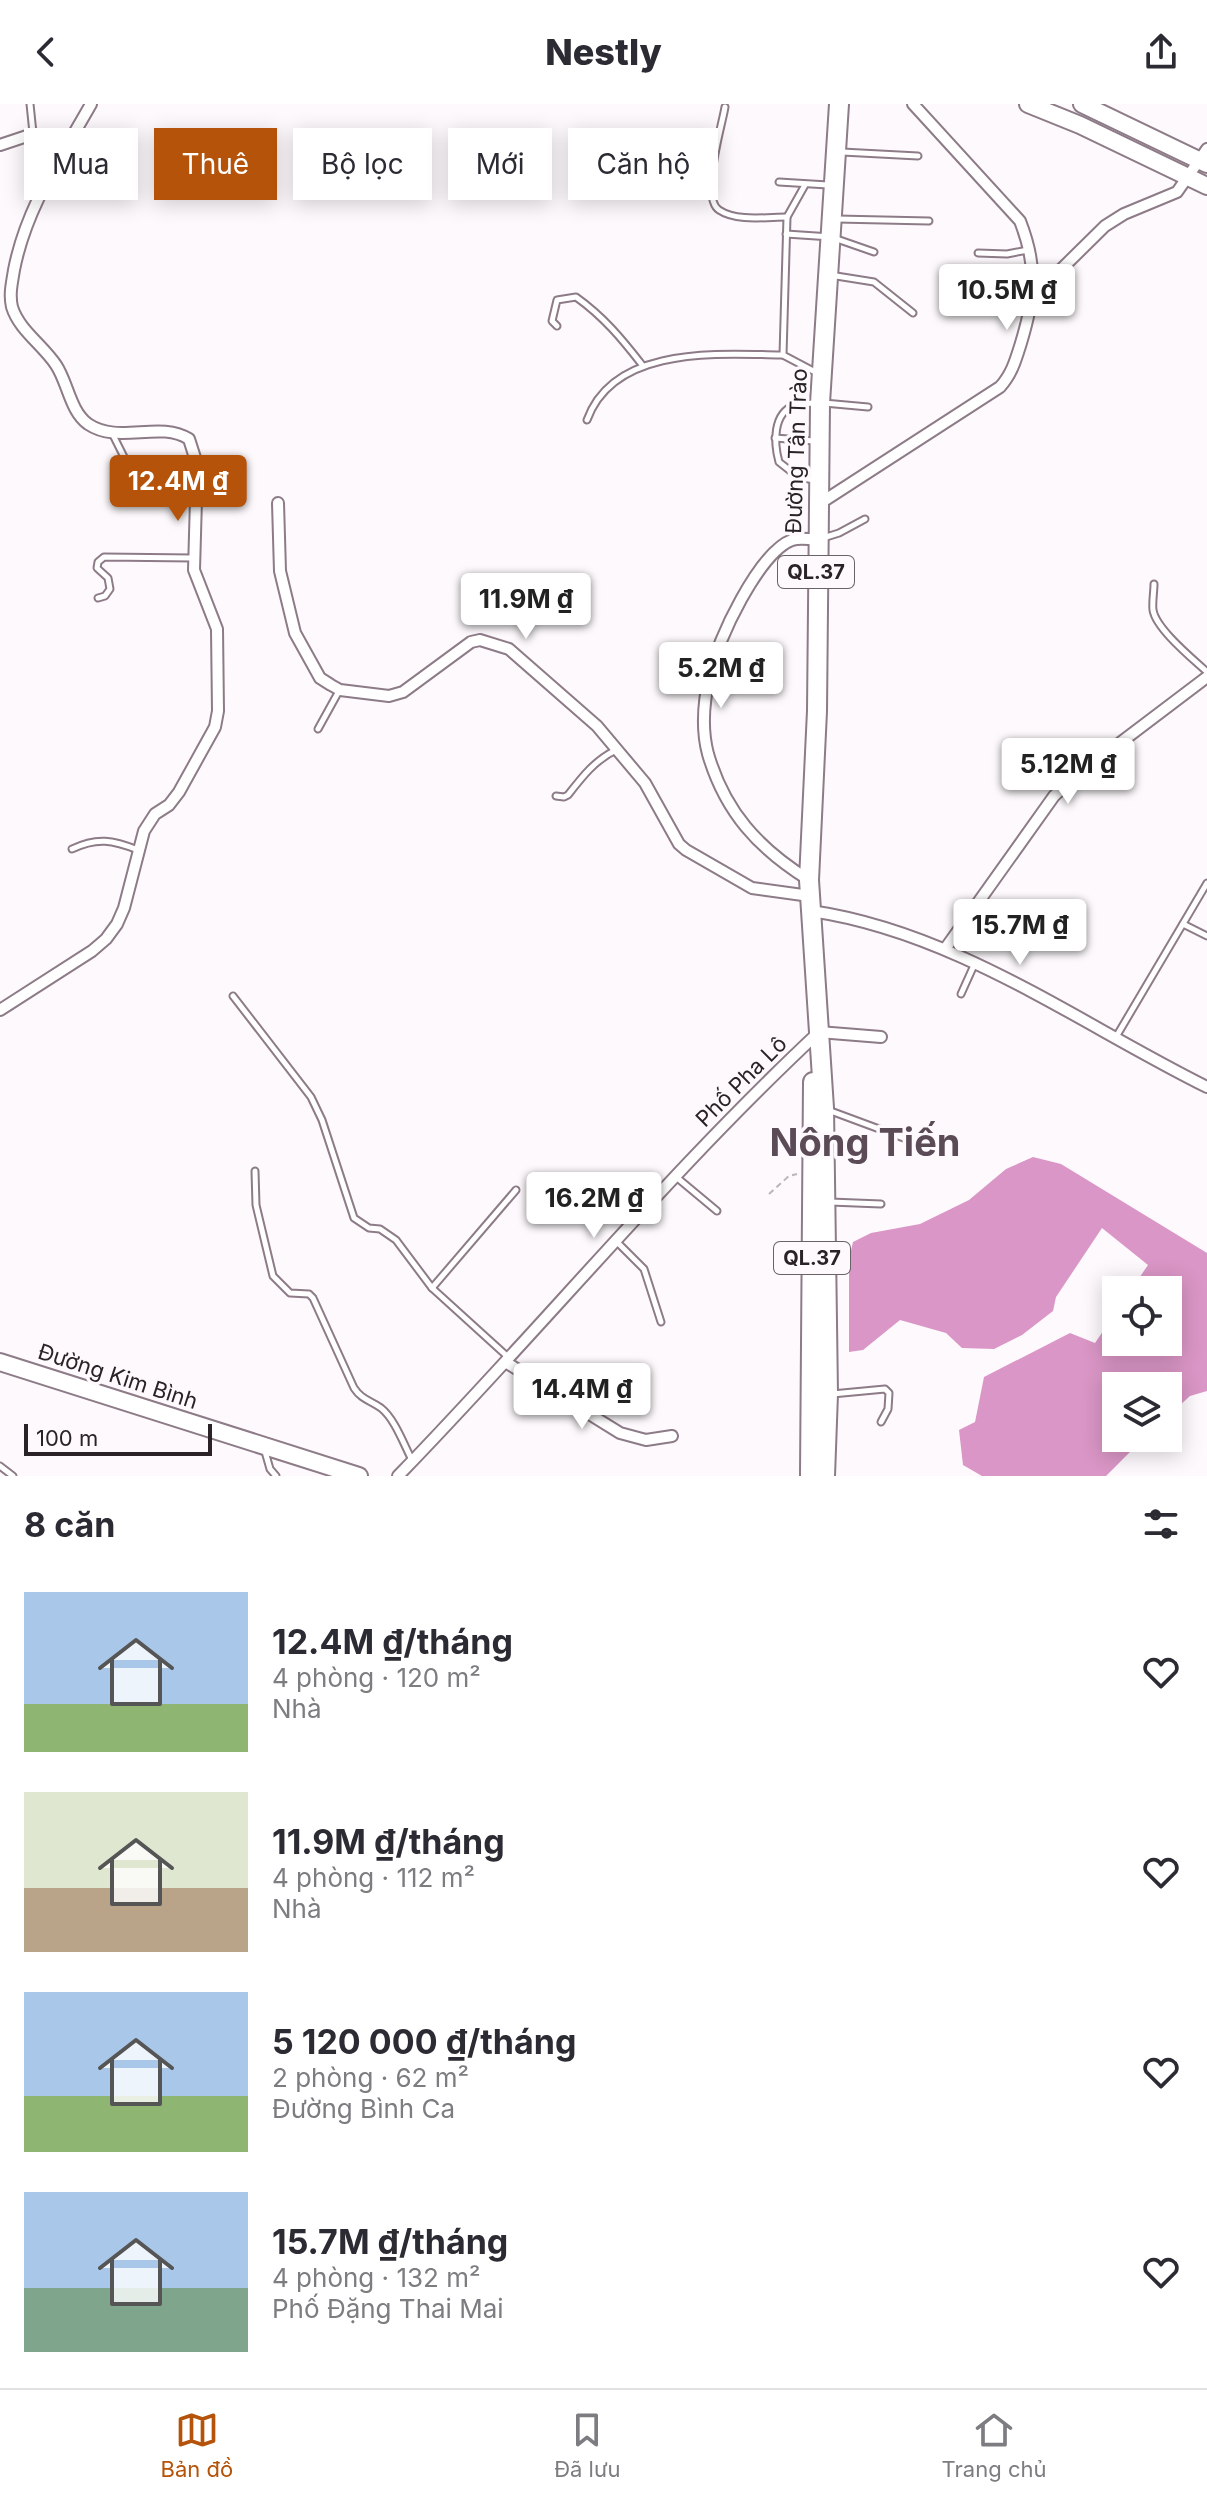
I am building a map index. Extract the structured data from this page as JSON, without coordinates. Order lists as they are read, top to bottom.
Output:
{
  "streets": {
    "highway": ["Đường Tân Trào", "QL.37"],
    "main road": ["Đường Kim Bình"],
    "street": ["Phố Pha Lô"]
  },
  "crossings": [
    ["Đường Tân Trào", "Phố Pha Lô"]
  ],
  "districts": ["Nông Tiến"],
  "scale_bar": "100 m",
  "page": {
    "header": "Nestly",
    "chip": [
      "Mua",
      "Thuê",
      "Bộ lọc",
      "Mới",
      "Căn hộ"
    ],
    "price": [
      "10.5M ₫",
      "12.4M ₫",
      "11.9M ₫",
      "5.2M ₫",
      "5.12M ₫",
      "15.7M ₫",
      "16.2M ₫",
      "14.4M ₫"
    ],
    "scale": "100 m",
    "heading": "8 căn",
    "list": [
      {
        "name": "12.4M ₫/tháng",
        "note": "4 phòng · 120 m² · Nhà"
      },
      {
        "name": "11.9M ₫/tháng",
        "note": "4 phòng · 112 m² · Nhà"
      },
      {
        "name": "5 120 000 ₫/tháng",
        "note": "2 phòng · 62 m² · Đường Bình Ca"
      },
      {
        "name": "15.7M ₫/tháng",
        "note": "4 phòng · 132 m² · Phố Đặng Thai Mai"
      }
    ],
    "tabs": ["Bản đồ", "Đã lưu", "Trang chủ"]
  }
}
